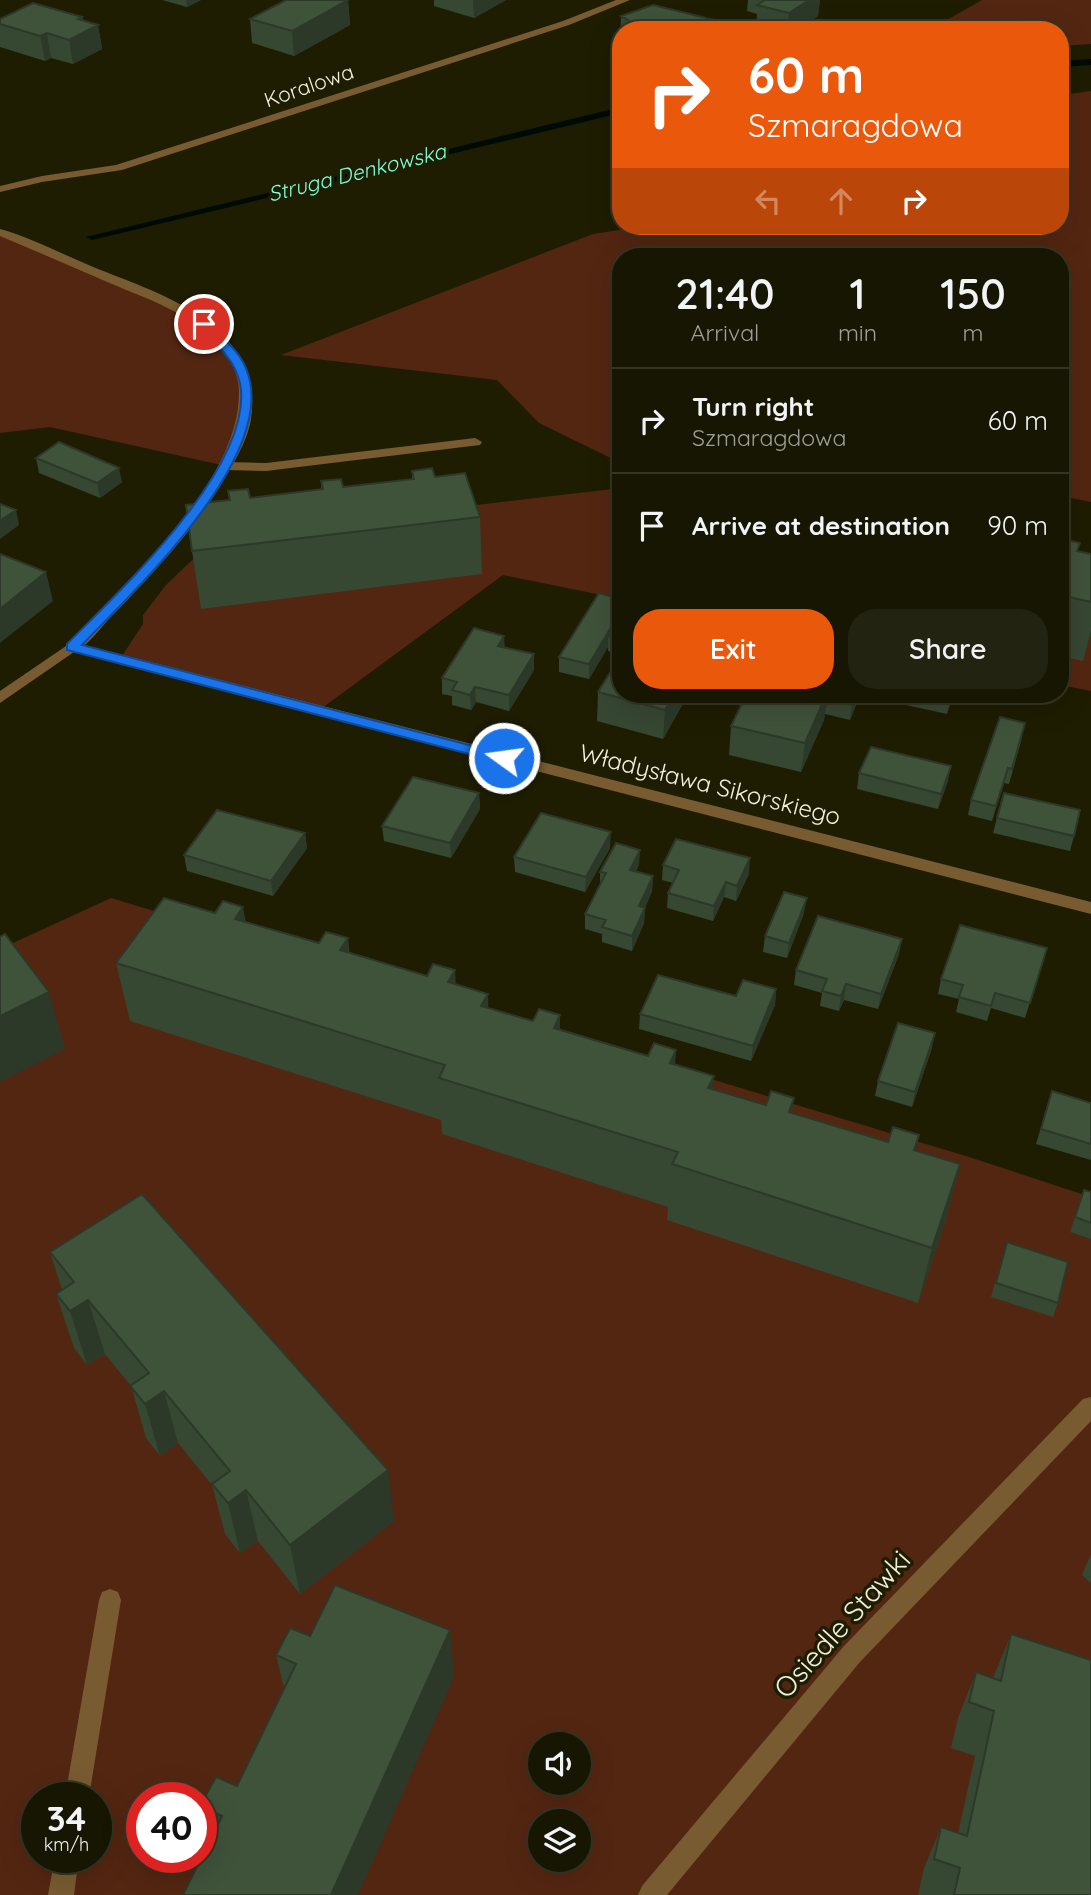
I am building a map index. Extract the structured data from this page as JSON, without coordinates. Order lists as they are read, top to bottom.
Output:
{
  "streets": {
    "street": ["Koralowa", "Władysława Sikorskiego", "Osiedle Stawki"]
  },
  "water": ["Struga Denkowska"],
  "page": {
    "turn": ["60 m", "Szmaragdowa"],
    "eta": [
      "21:40",
      "Arrival",
      "1",
      "min",
      "150",
      "m"
    ],
    "list": [
      {
        "name": "Turn right",
        "note": "Szmaragdowa",
        "value": "60 m"
      },
      {
        "name": "Arrive at destination",
        "value": "90 m"
      }
    ],
    "buttons": ["Exit", "Share"],
    "speed": "34 km/h",
    "limit": "40"
  }
}
